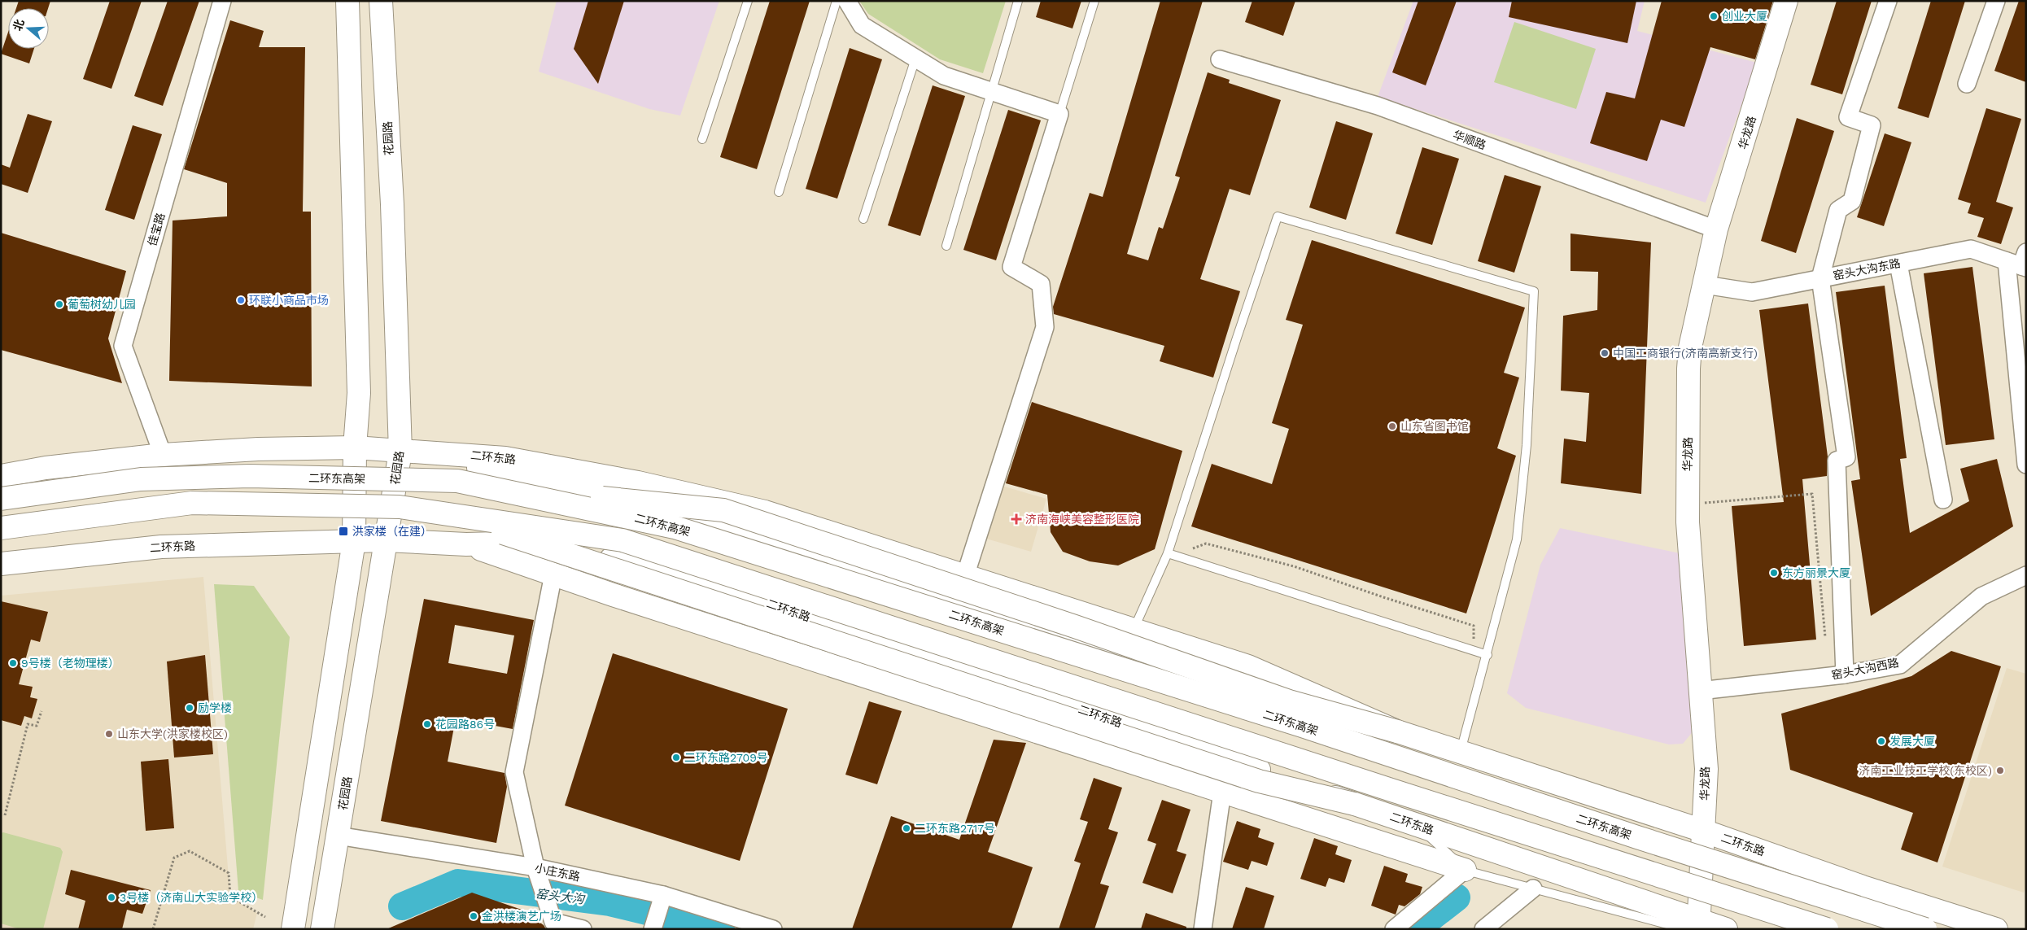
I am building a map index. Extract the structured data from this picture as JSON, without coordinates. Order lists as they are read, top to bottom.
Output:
{
  "streets": {
    "main road": [
      "华龙路",
      "花园路",
      "二环东路",
      "二环东高架"
    ],
    "street": [
      "华顺路",
      "佳宝路",
      "窑头大沟东路",
      "窑头大沟西路",
      "小庄东路"
    ]
  },
  "crossings": [
    ["华龙路", "华顺路"],
    ["华龙路", "窑头大沟东路"],
    ["华龙路", "二环东路"],
    ["华龙路", "窑头大沟西路"],
    ["花园路", "二环东路"],
    ["花园路", "小庄东路"],
    ["佳宝路", "二环东路"]
  ],
  "water": ["窑头大沟"],
  "places": {
    "other": [
      "创业大厦",
      "环联小商品市场",
      "葡萄树幼儿园",
      "中国工商银行(济南高新支行)",
      "山东省图书馆",
      "东方丽景大厦",
      "9号楼（老物理楼）",
      "励学楼",
      "花园路86号",
      "山东大学(洪家楼校区)",
      "发展大厦",
      "二环东路2709号",
      "济南工业技工学校(东校区)",
      "二环东路2717号",
      "3号楼（济南山大实验学校）",
      "金洪楼演艺广场"
    ],
    "health": ["济南海峡美容整形医院"],
    "transit": ["洪家楼（在建）"]
  },
  "north": "left"
}
